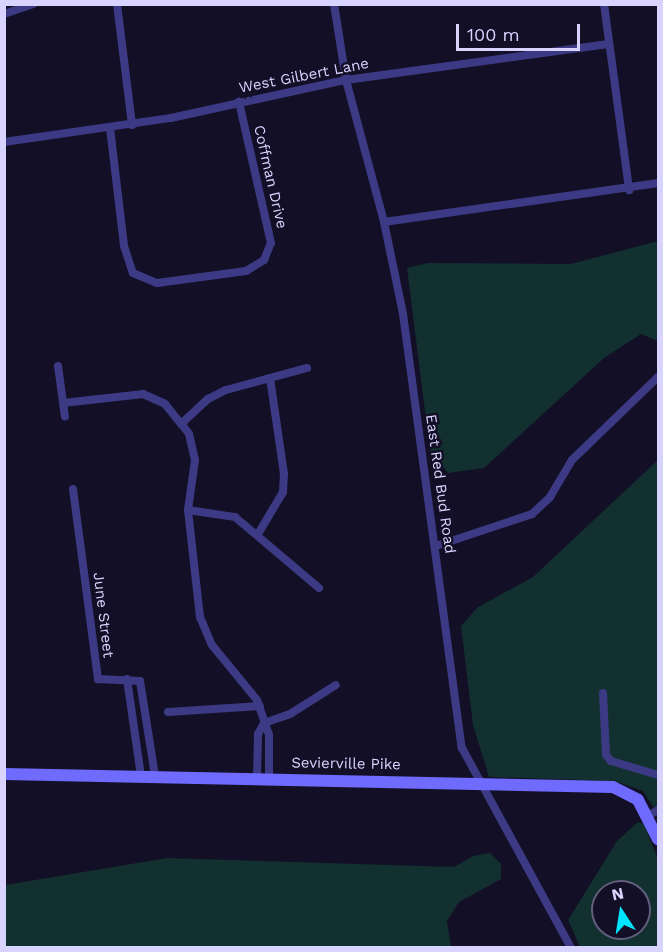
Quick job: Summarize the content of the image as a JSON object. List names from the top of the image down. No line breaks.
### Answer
{"streets":{"street":["West Gilbert Lane","Coffman Drive","East Red Bud Road","June Street","Sevierville Pike"]},"crossings":[["West Gilbert Lane","Coffman Drive"],["West Gilbert Lane","East Red Bud Road"],["East Red Bud Road","Sevierville Pike"]],"scale_bar":"100 m","north":"top"}
